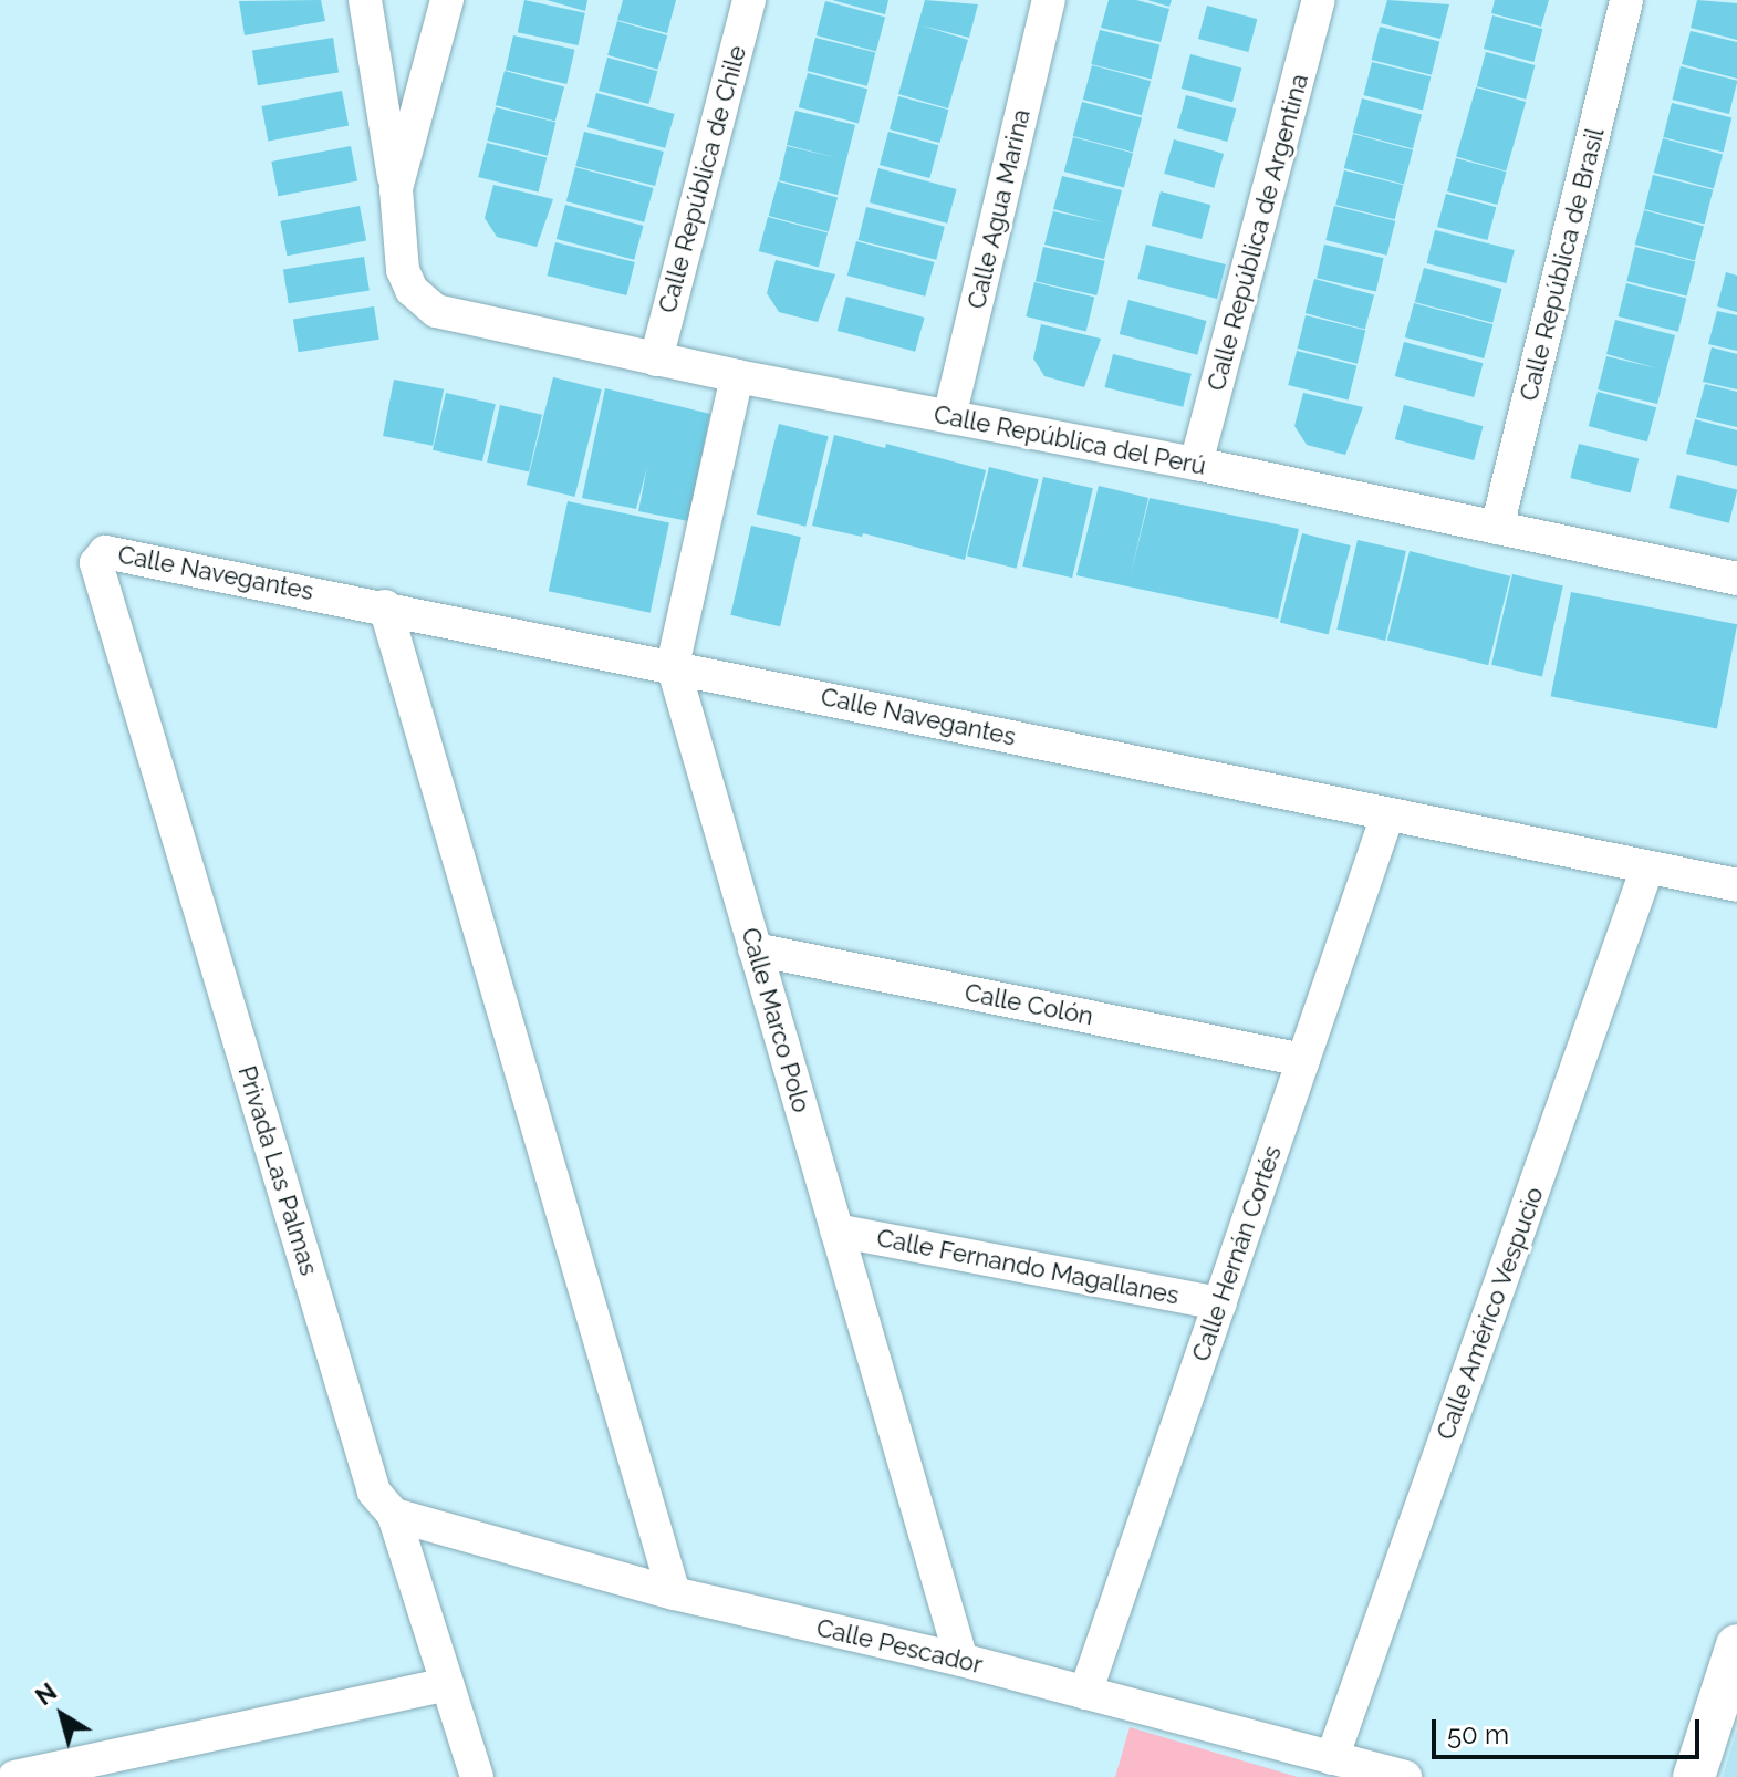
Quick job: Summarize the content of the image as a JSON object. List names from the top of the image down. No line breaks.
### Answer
{"streets":{"street":["Calle República de Chile","Calle Agua Marina","Calle República de Argentina","Calle República de Brasil","Calle República del Perú","Calle Navegantes","Calle Colón","Calle Marco Polo","Privada Las Palmas","Calle Hernán Cortés","Calle Fernando Magallanes","Calle Américo Vespucio","Calle Pescador"]},"crossings":[["Calle República de Chile","Calle República del Perú"],["Calle Agua Marina","Calle República del Perú"],["Calle República de Argentina","Calle República del Perú"],["Calle República de Brasil","Calle República del Perú"],["Calle República del Perú","Calle Marco Polo"],["Calle Navegantes","Calle Marco Polo"],["Calle Navegantes","Privada Las Palmas"],["Calle Navegantes","Calle Hernán Cortés"],["Calle Navegantes","Calle Américo Vespucio"],["Calle Colón","Calle Marco Polo"],["Calle Colón","Calle Hernán Cortés"],["Calle Marco Polo","Calle Fernando Magallanes"],["Calle Marco Polo","Calle Pescador"],["Privada Las Palmas","Calle Pescador"],["Calle Hernán Cortés","Calle Fernando Magallanes"],["Calle Hernán Cortés","Calle Pescador"],["Calle Américo Vespucio","Calle Pescador"]],"scale_bar":"50 m","north":"top left"}
